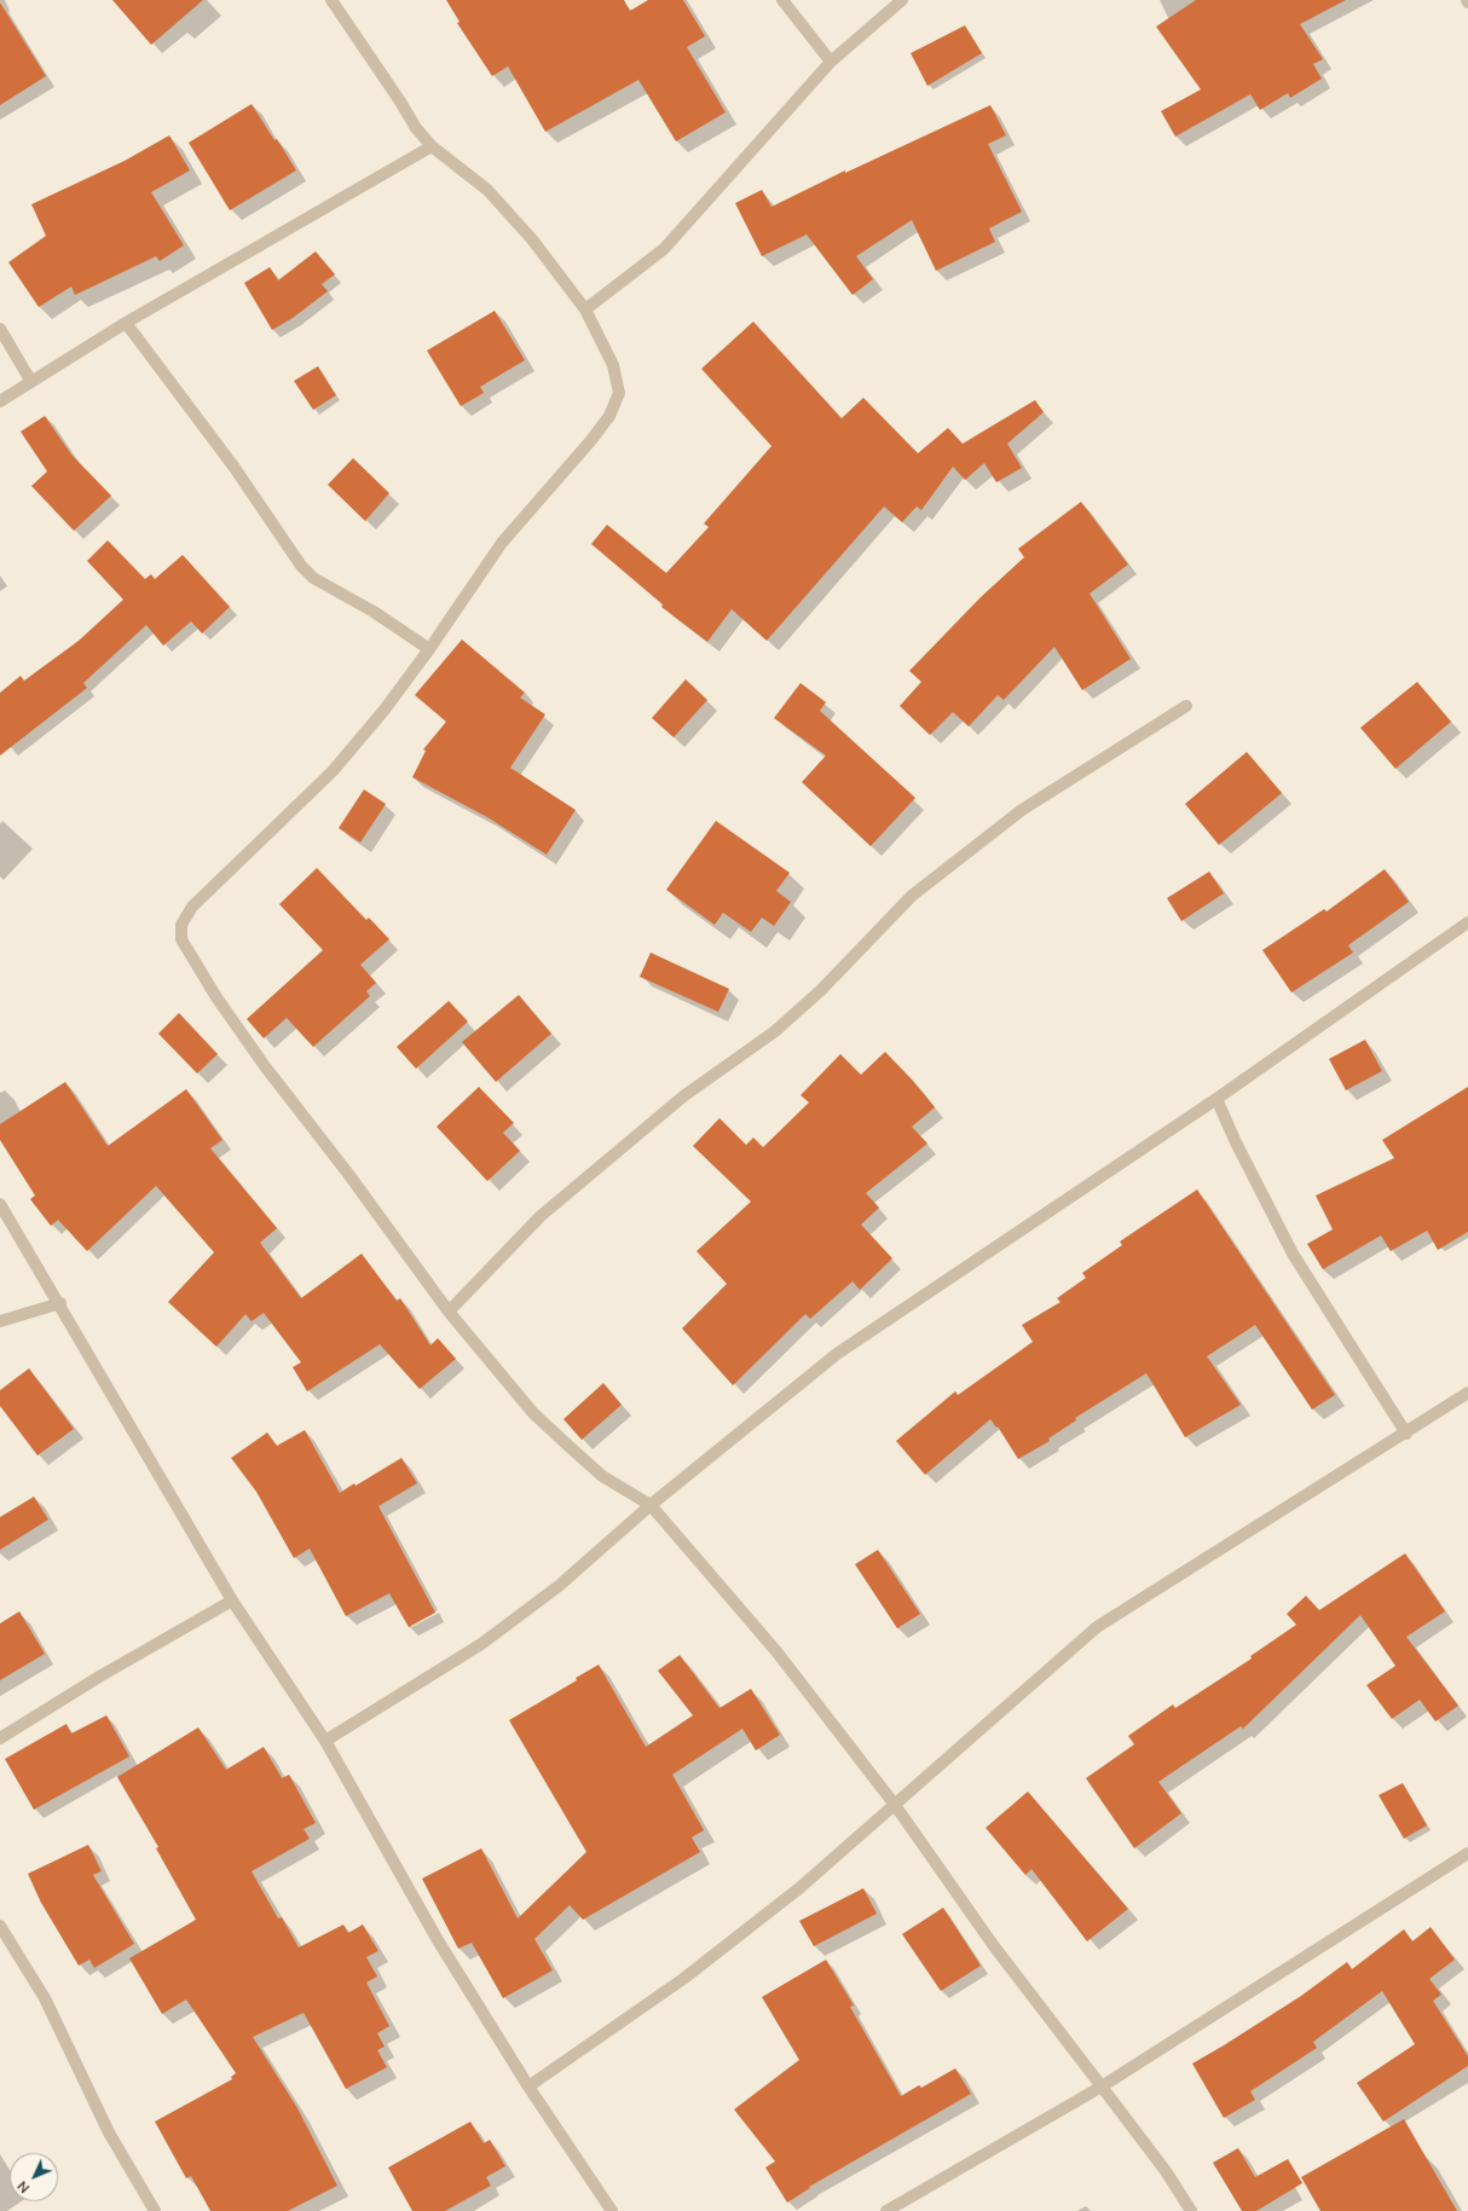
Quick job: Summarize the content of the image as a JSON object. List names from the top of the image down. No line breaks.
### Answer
{"north":"bottom left"}
